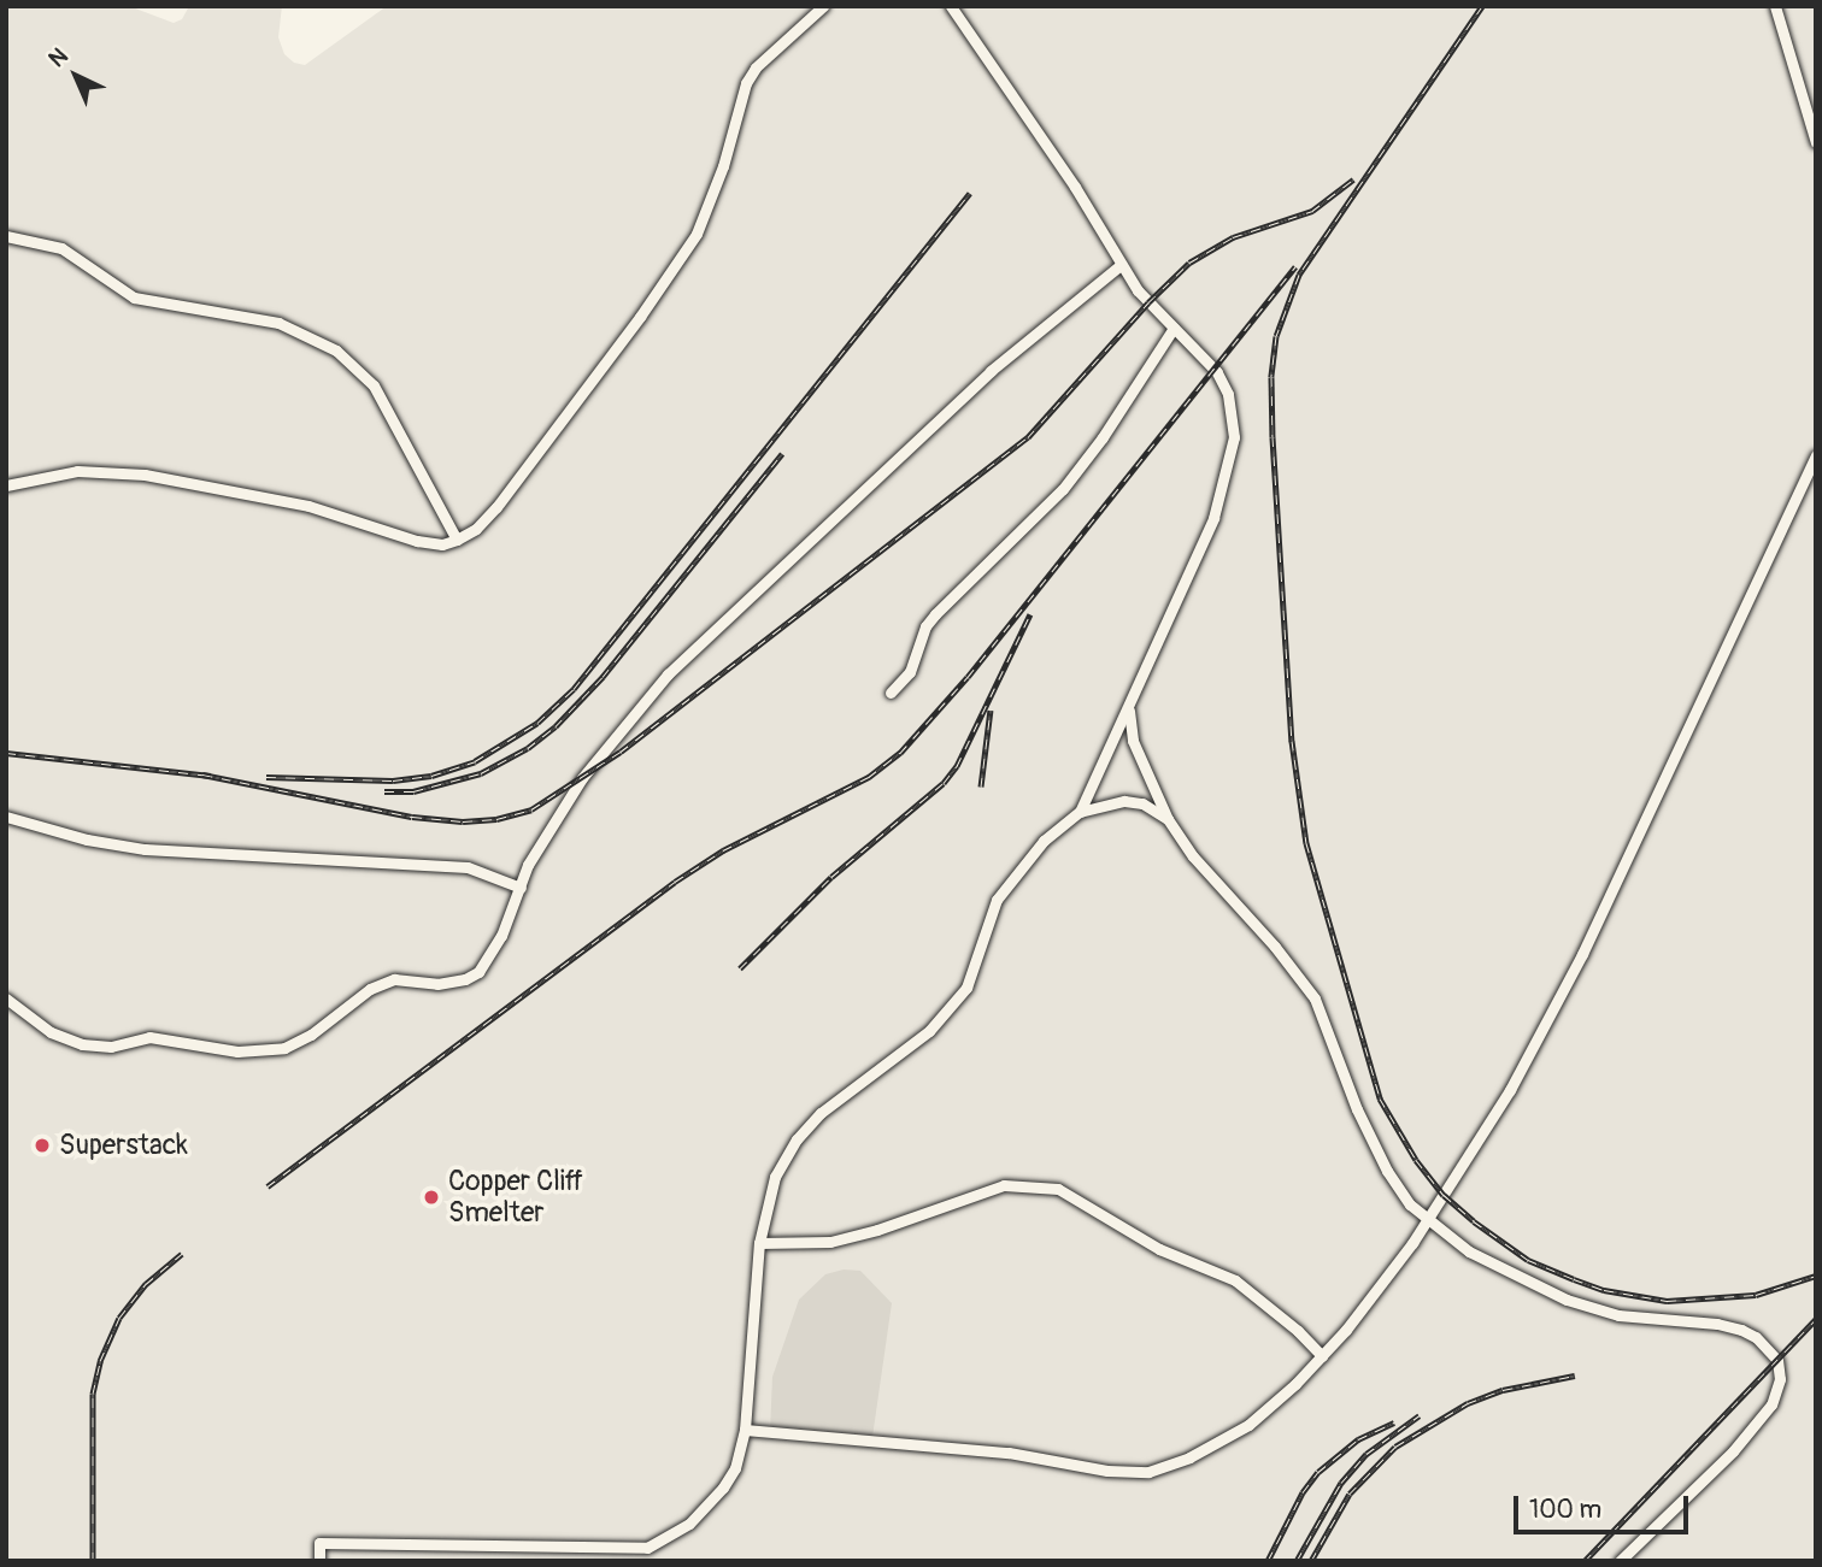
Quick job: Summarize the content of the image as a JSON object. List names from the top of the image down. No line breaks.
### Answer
{"places":["Superstack","Copper Cliff Smelter"],"scale_bar":"100 m","north":"top left"}
